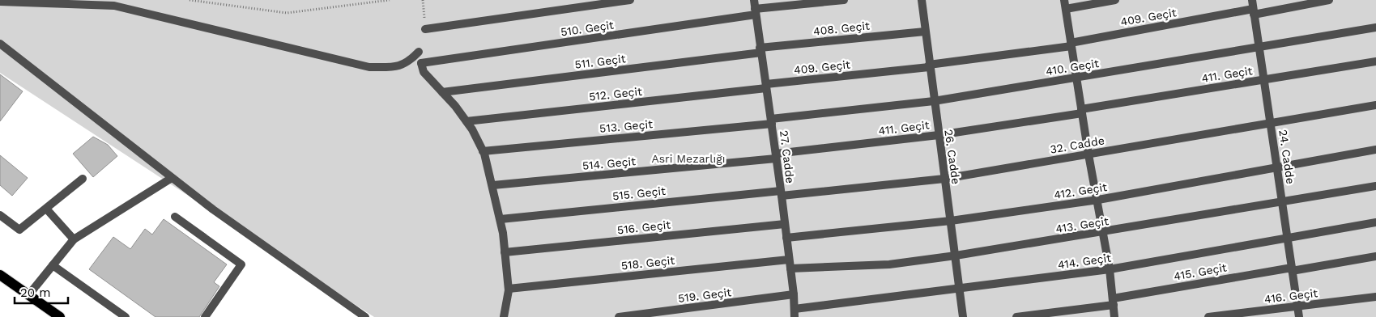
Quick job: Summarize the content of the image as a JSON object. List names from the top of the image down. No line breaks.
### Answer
{"streets":{"street":["409. Geçit","510. Geçit","408. Geçit","511. Geçit","410. Geçit","411. Geçit","512. Geçit","513. Geçit","32. Cadde","27. Cadde","26. Cadde","24. Cadde","514. Geçit","412. Geçit","515. Geçit","413. Geçit","516. Geçit","414. Geçit","518. Geçit","415. Geçit","519. Geçit","416. Geçit"]},"crossings":[["409. Geçit","512. Geçit"],["409. Geçit","27. Cadde"],["409. Geçit","26. Cadde"],["409. Geçit","24. Cadde"],["510. Geçit","511. Geçit"],["510. Geçit","27. Cadde"],["408. Geçit","511. Geçit"],["408. Geçit","27. Cadde"],["408. Geçit","26. Cadde"],["511. Geçit","27. Cadde"],["410. Geçit","513. Geçit"],["410. Geçit","27. Cadde"],["410. Geçit","26. Cadde"],["410. Geçit","24. Cadde"],["411. Geçit","27. Cadde"],["411. Geçit","26. Cadde"],["411. Geçit","24. Cadde"],["411. Geçit","514. Geçit"],["512. Geçit","27. Cadde"],["513. Geçit","27. Cadde"],["32. Cadde","27. Cadde"],["32. Cadde","26. Cadde"],["32. Cadde","24. Cadde"],["32. Cadde","515. Geçit"],["27. Cadde","514. Geçit"],["27. Cadde","412. Geçit"],["27. Cadde","515. Geçit"],["27. Cadde","413. Geçit"],["27. Cadde","516. Geçit"],["27. Cadde","414. Geçit"],["27. Cadde","518. Geçit"],["27. Cadde","519. Geçit"],["26. Cadde","412. Geçit"],["26. Cadde","413. Geçit"],["26. Cadde","414. Geçit"],["24. Cadde","412. Geçit"],["24. Cadde","413. Geçit"],["24. Cadde","414. Geçit"],["24. Cadde","415. Geçit"],["24. Cadde","416. Geçit"]],"parks":["Asri Mezarlığı"],"scale_bar":"20 m"}
